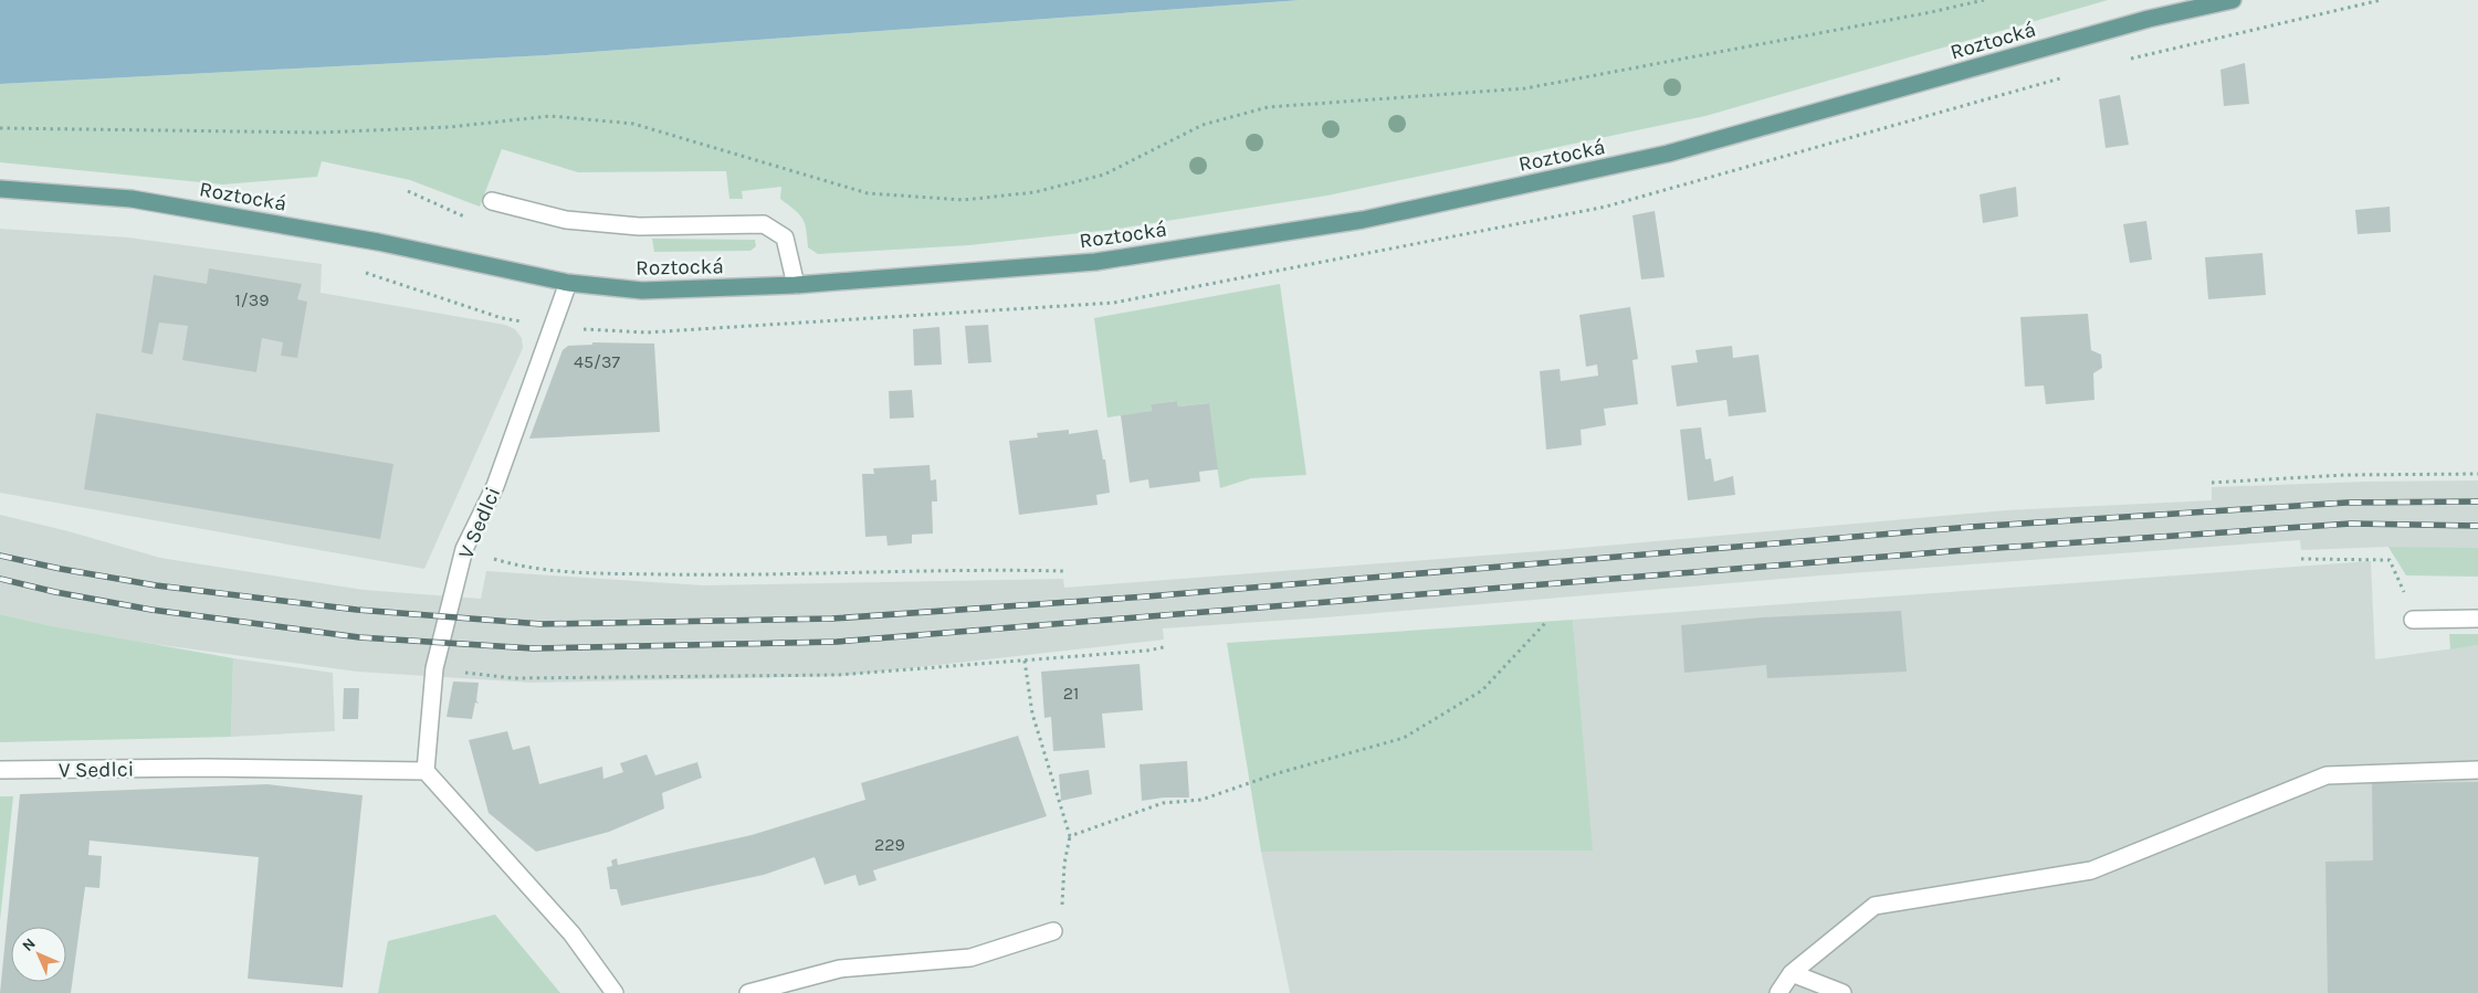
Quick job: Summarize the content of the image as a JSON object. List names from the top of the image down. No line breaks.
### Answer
{"streets":{"main road":["Roztocká"],"street":["V Sedlci"]},"crossings":[["Roztocká","V Sedlci"]],"house_numbers":["1/39","45/37","21","229"],"north":"top left"}
